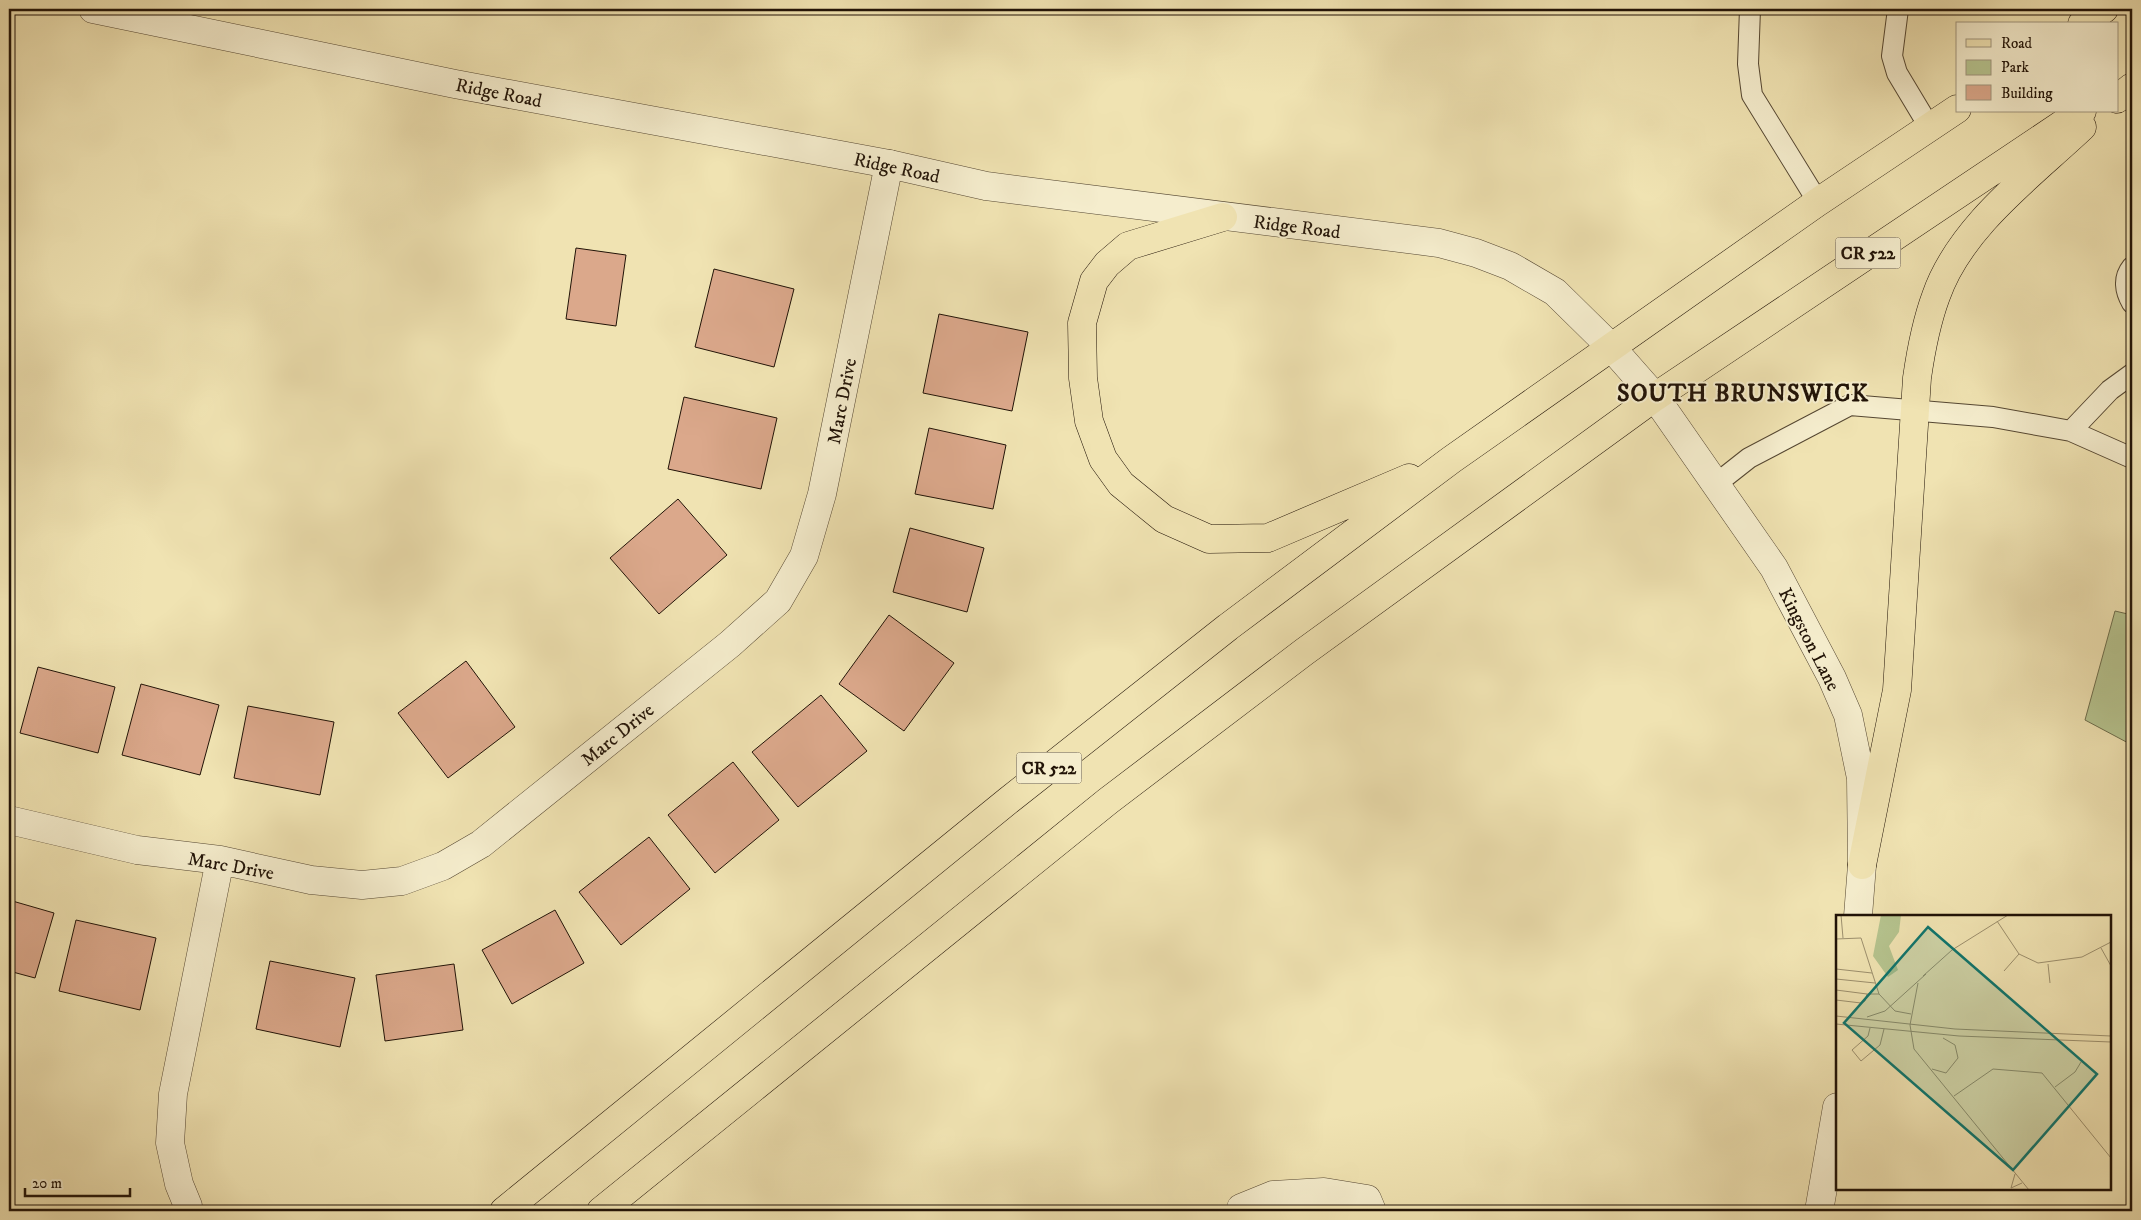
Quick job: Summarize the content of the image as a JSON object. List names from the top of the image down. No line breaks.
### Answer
{"streets":{"main road":["CR 522"],"street":["Ridge Road","Marc Drive","Kingston Lane"]},"crossings":[["Ridge Road","CR 522"],["Ridge Road","Marc Drive"],["Ridge Road","Kingston Lane"],["CR 522","Kingston Lane"]],"districts":["SOUTH BRUNSWICK"],"legend":["Road","Park","Building"],"scale_bar":"20 m"}
